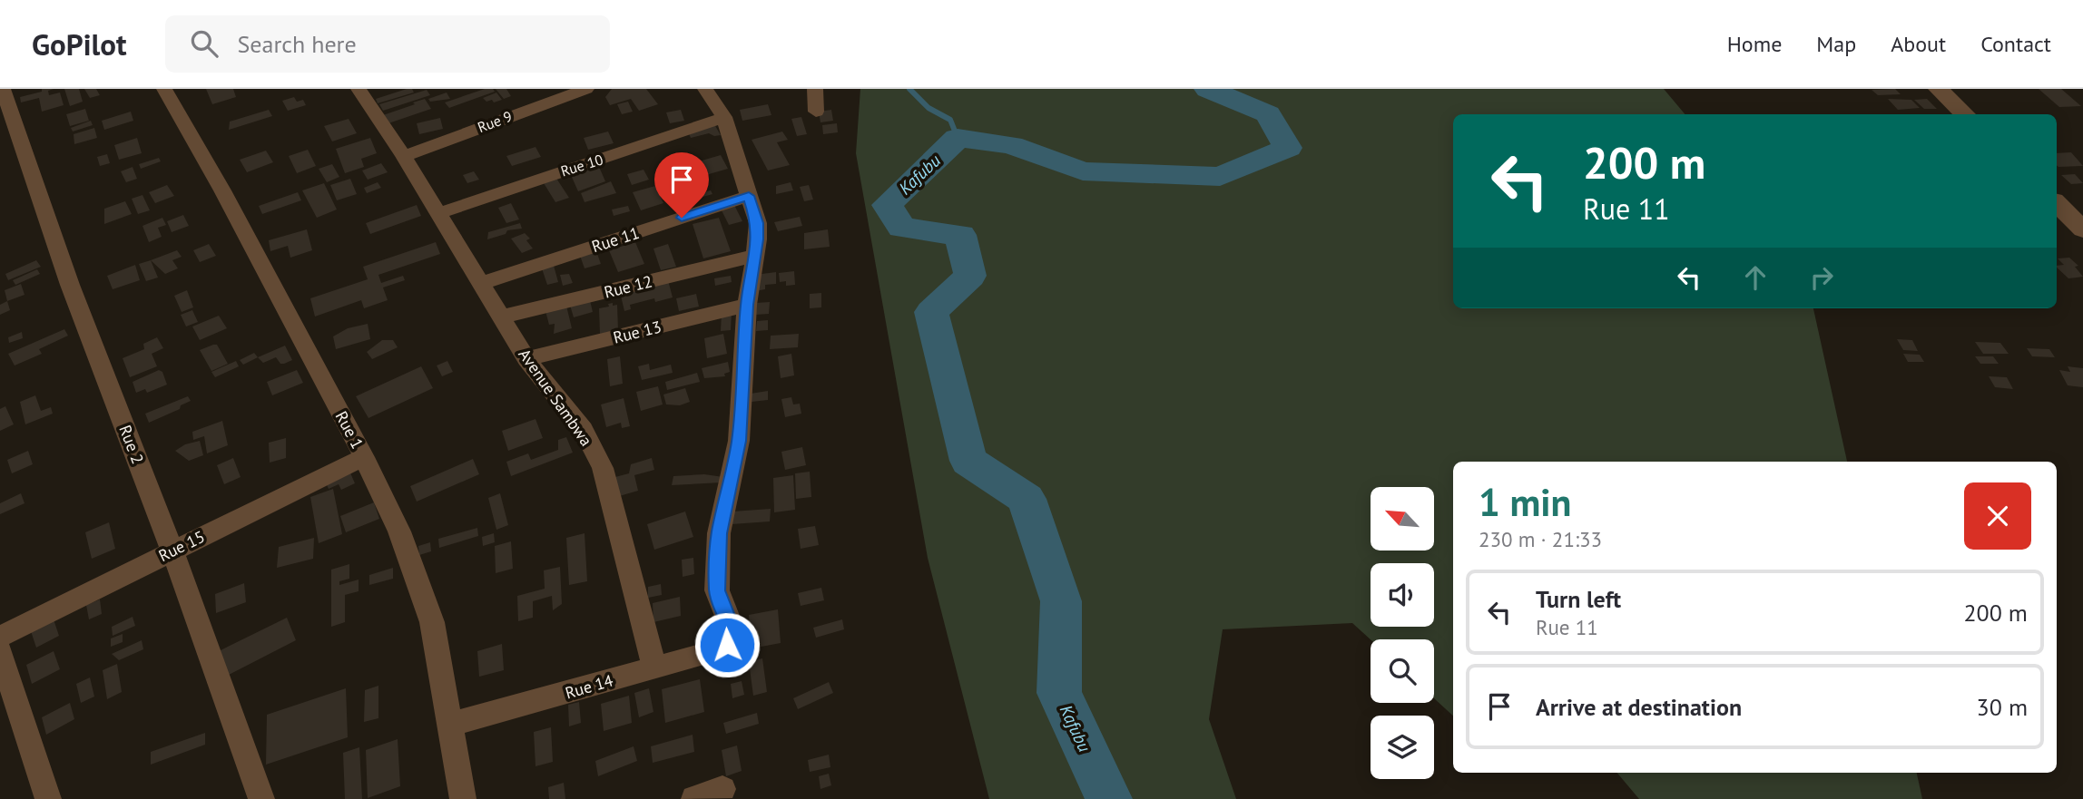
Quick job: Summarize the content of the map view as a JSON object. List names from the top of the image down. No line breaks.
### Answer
{"streets":{"street":["Rue 9","Rue 10","Rue 11","Rue 12","Rue 13","Avenue Sambwa","Rue 1","Rue 2","Rue 15","Rue 14"]},"crossings":[["Rue 9","Avenue Sambwa"],["Rue 10","Avenue Sambwa"],["Rue 11","Avenue Sambwa"],["Rue 12","Avenue Sambwa"],["Rue 13","Avenue Sambwa"],["Rue 13","Rue 14"],["Avenue Sambwa","Rue 14"],["Rue 1","Rue 15"],["Rue 1","Rue 14"],["Rue 2","Rue 15"]],"water":["Kafubu"],"north":"top left","page":{"header":"GoPilot","search":"Search here","nav":["Home","Map","About","Contact"],"turn":["200 m","Rue 11"],"heading":["1 min","230 m · 21:33"],"list":[{"name":"Turn left","note":"Rue 11","value":"200 m"},{"name":"Arrive at destination","value":"30 m"}]}}
